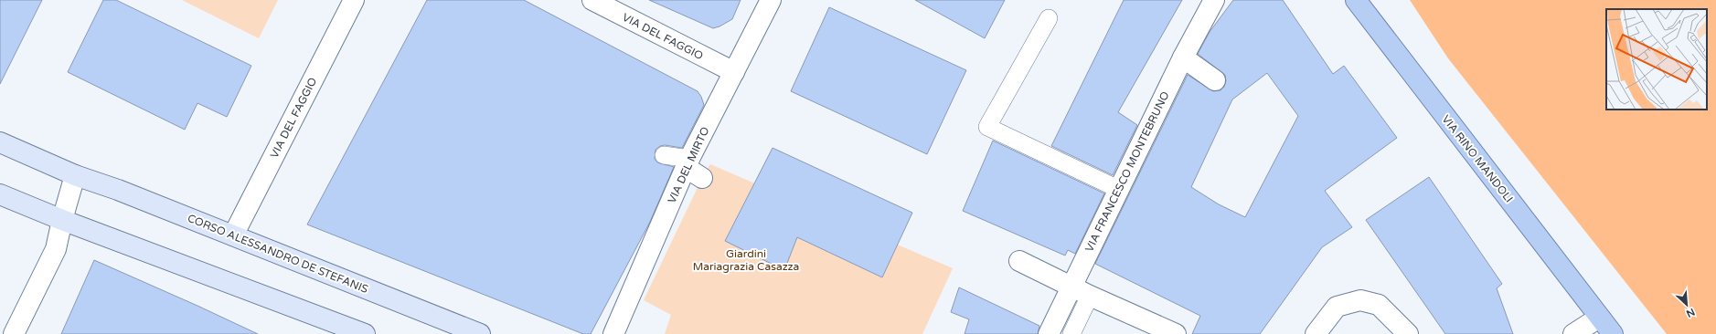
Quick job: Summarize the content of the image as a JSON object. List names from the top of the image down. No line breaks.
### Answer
{"streets":{"main road":["VIA RINO MANDOLI","CORSO ALESSANDRO DE STEFANIS"],"street":["VIA DEL FAGGIO","VIA DEL MIRTO","VIA FRANCESCO MONTEBRUNO"]},"crossings":[["VIA DEL FAGGIO","VIA DEL MIRTO"],["VIA DEL FAGGIO","CORSO ALESSANDRO DE STEFANIS"]],"parks":["Giardini Mariagrazia Casazza"],"north":"bottom right"}
